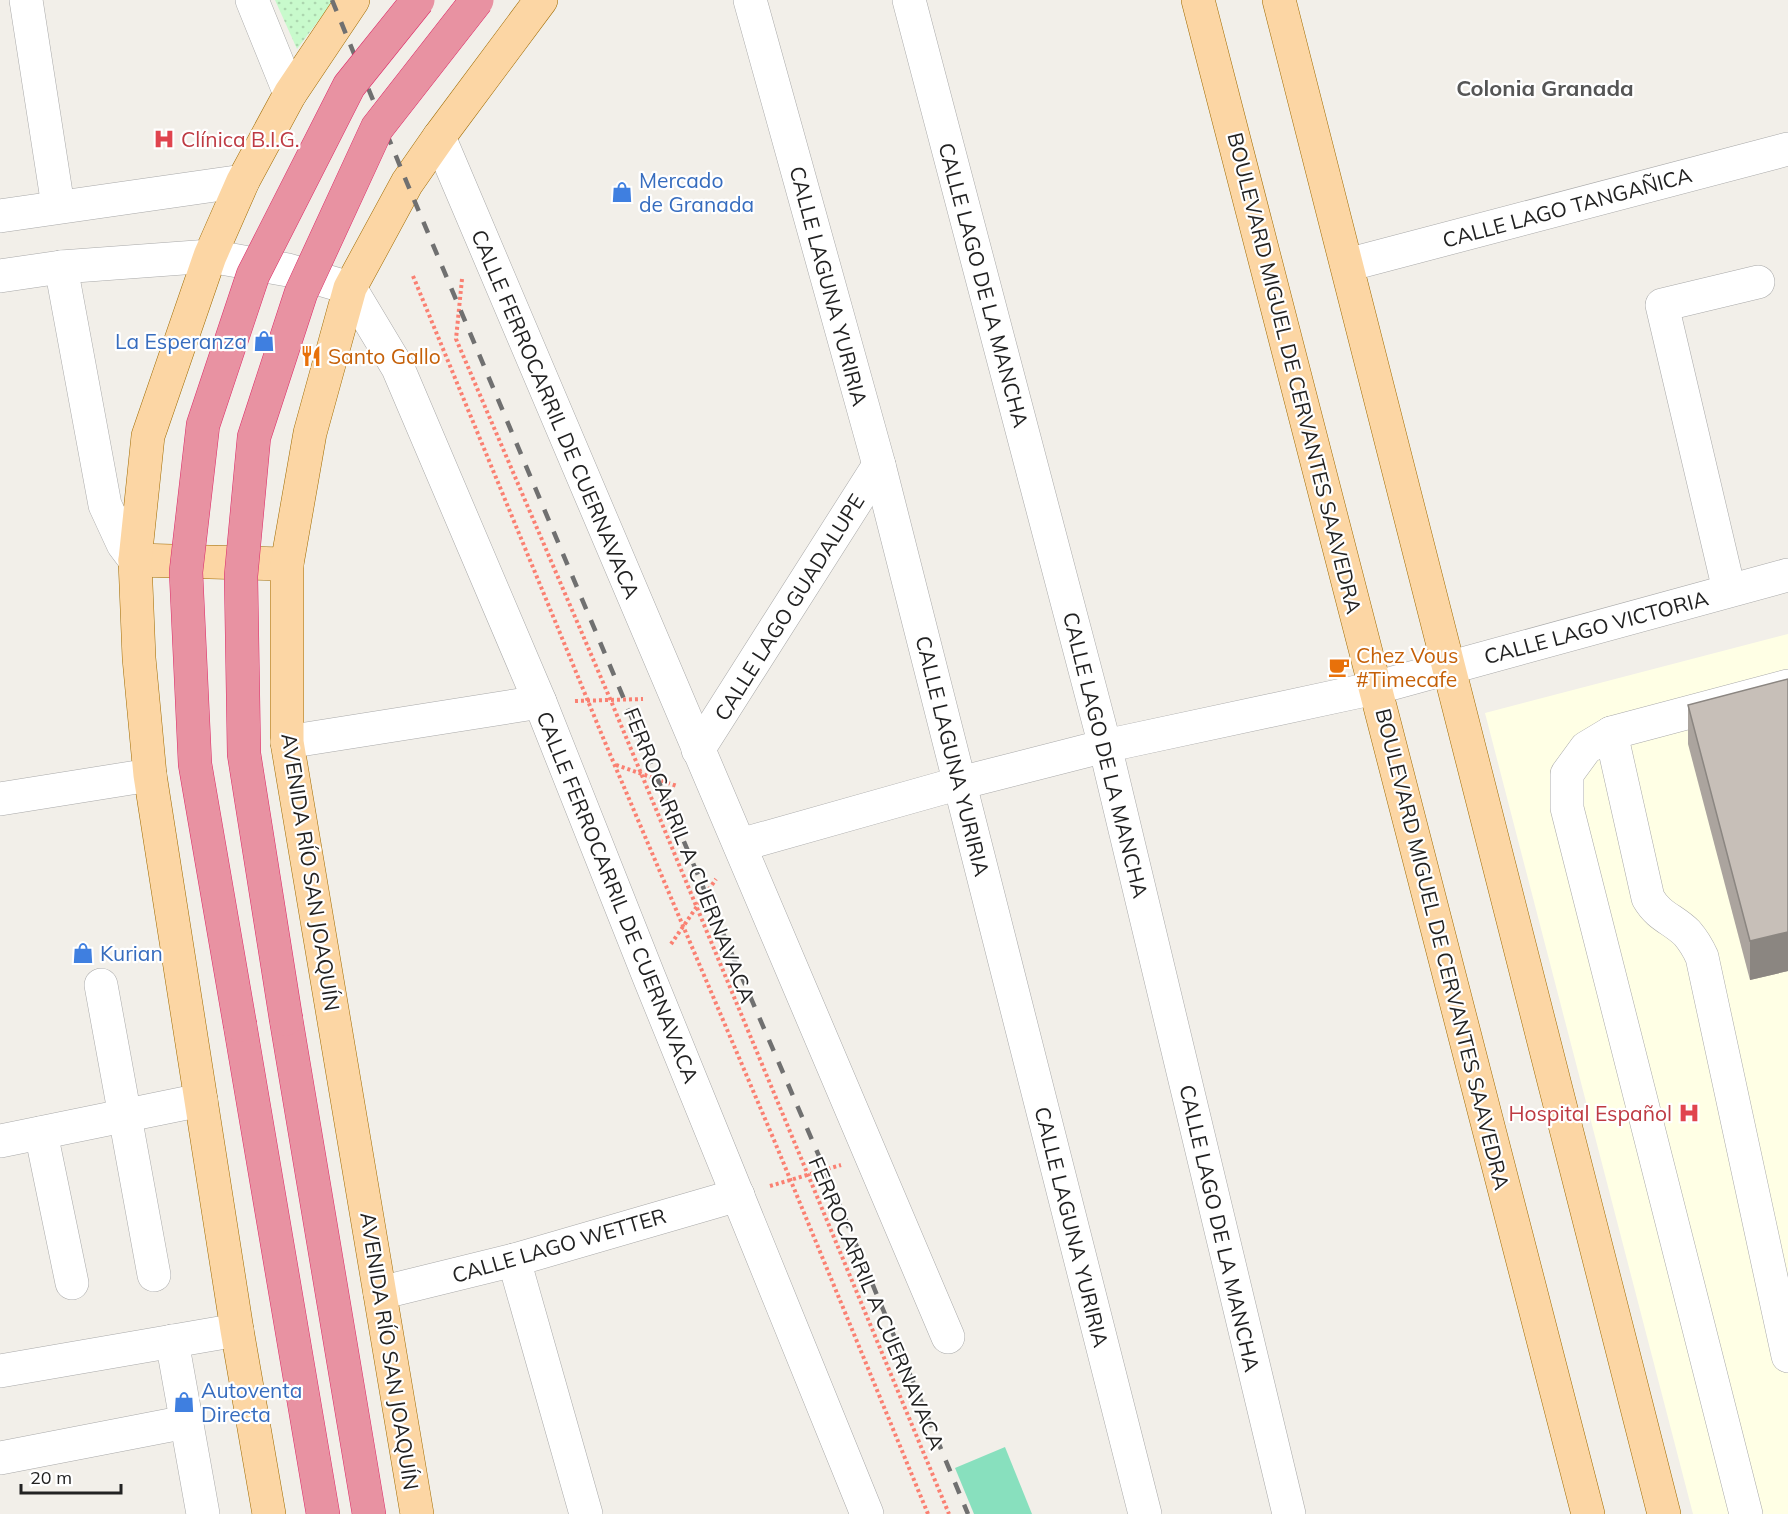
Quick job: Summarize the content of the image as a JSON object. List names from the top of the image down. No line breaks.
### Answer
{"streets":{"main road":["BOULEVARD MIGUEL DE CERVANTES SAAVEDRA","AVENIDA RÍO SAN JOAQUÍN"],"street":["CALLE LAGO TANGAÑICA","CALLE LAGO DE LA MANCHA","CALLE LAGUNA YURIRIA","CALLE FERROCARRIL DE CUERNAVACA","CALLE LAGO GUADALUPE","CALLE LAGO VICTORIA","CALLE LAGO WETTER"],"path":["FERROCARRIL A CUERNAVACA"]},"crossings":[["CALLE LAGO DE LA MANCHA","CALLE LAGO VICTORIA"],["CALLE LAGUNA YURIRIA","CALLE LAGO GUADALUPE"],["CALLE LAGUNA YURIRIA","CALLE LAGO VICTORIA"],["BOULEVARD MIGUEL DE CERVANTES SAAVEDRA","CALLE LAGO VICTORIA"],["CALLE FERROCARRIL DE CUERNAVACA","CALLE LAGO GUADALUPE"],["CALLE FERROCARRIL DE CUERNAVACA","CALLE LAGO VICTORIA"],["CALLE FERROCARRIL DE CUERNAVACA","AVENIDA RÍO SAN JOAQUÍN"],["CALLE FERROCARRIL DE CUERNAVACA","CALLE LAGO WETTER"],["AVENIDA RÍO SAN JOAQUÍN","CALLE LAGO WETTER"]],"districts":["Colonia Granada"],"places":{"hospital":["Clínica B.I.G.","Hospital Español"],"shop":["Mercado de Granada","La Esperanza","Kurian","Autoventa Directa"],"restaurant":["Santo Gallo"],"cafe":["Chez Vous #Timecafe"]},"scale_bar":"20 m"}
